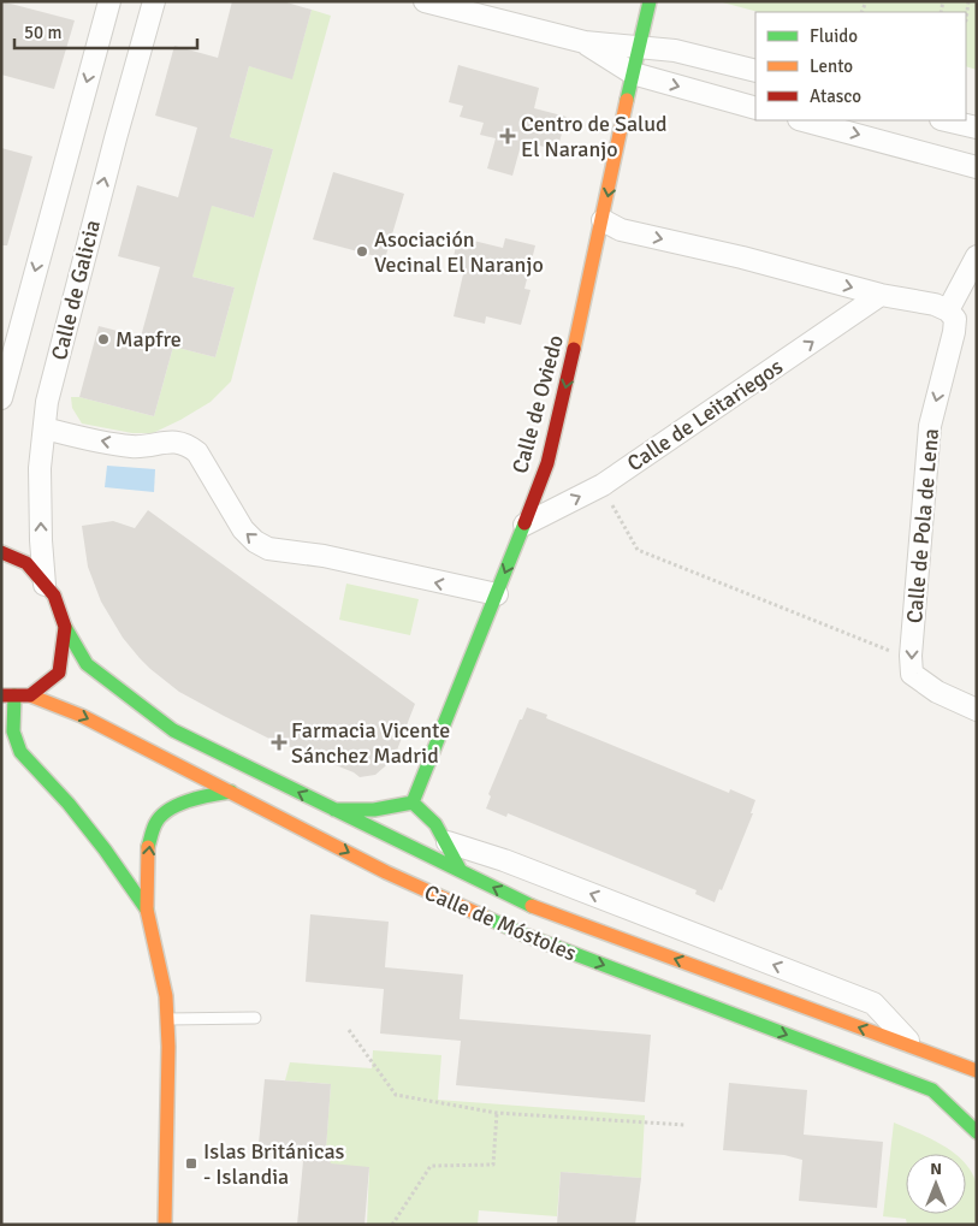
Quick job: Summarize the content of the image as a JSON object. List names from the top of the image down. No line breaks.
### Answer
{"streets":{"main road":["Calle de Oviedo","Calle de Móstoles"],"street":["Calle de Galicia","Calle de Leitariegos","Calle de Pola de Lena"]},"crossings":[["Calle de Galicia","Calle de Móstoles"],["Calle de Oviedo","Calle de Leitariegos"]],"one_way":["Calle de Oviedo","Calle de Leitariegos","Calle de Pola de Lena"],"places":{"health":["Centro de Salud El Naranjo","Farmacia Vicente Sánchez Madrid"],"other":["Asociación Vecinal El Naranjo","Mapfre"],"transit":["Islas Británicas - Islandia"]},"legend":["Fluido","Lento","Atasco"],"scale_bar":"50 m","north":"top"}
